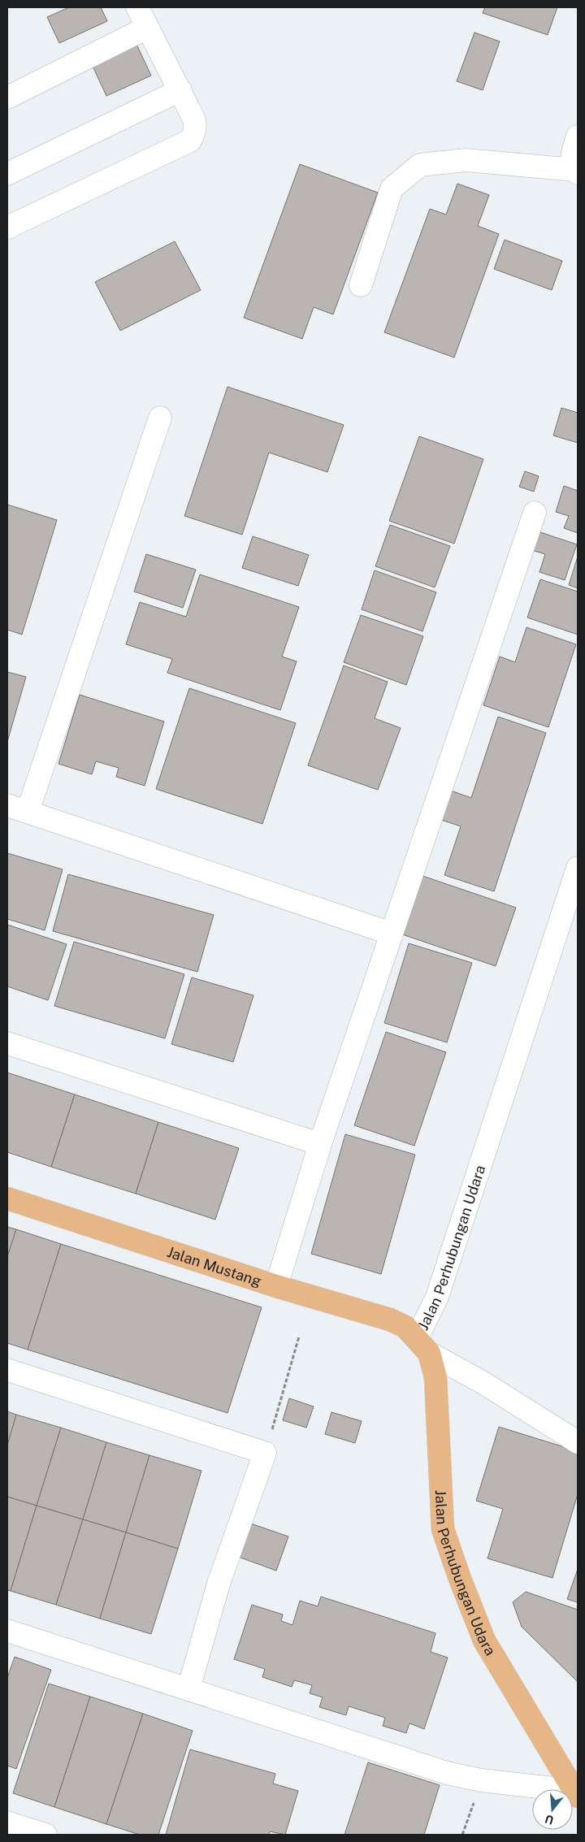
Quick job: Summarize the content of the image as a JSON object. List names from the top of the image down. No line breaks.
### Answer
{"streets":{"main road":["Jalan Perhubungan Udara","Jalan Mustang"]},"crossings":[["Jalan Perhubungan Udara","Jalan Mustang"]],"north":"bottom"}
